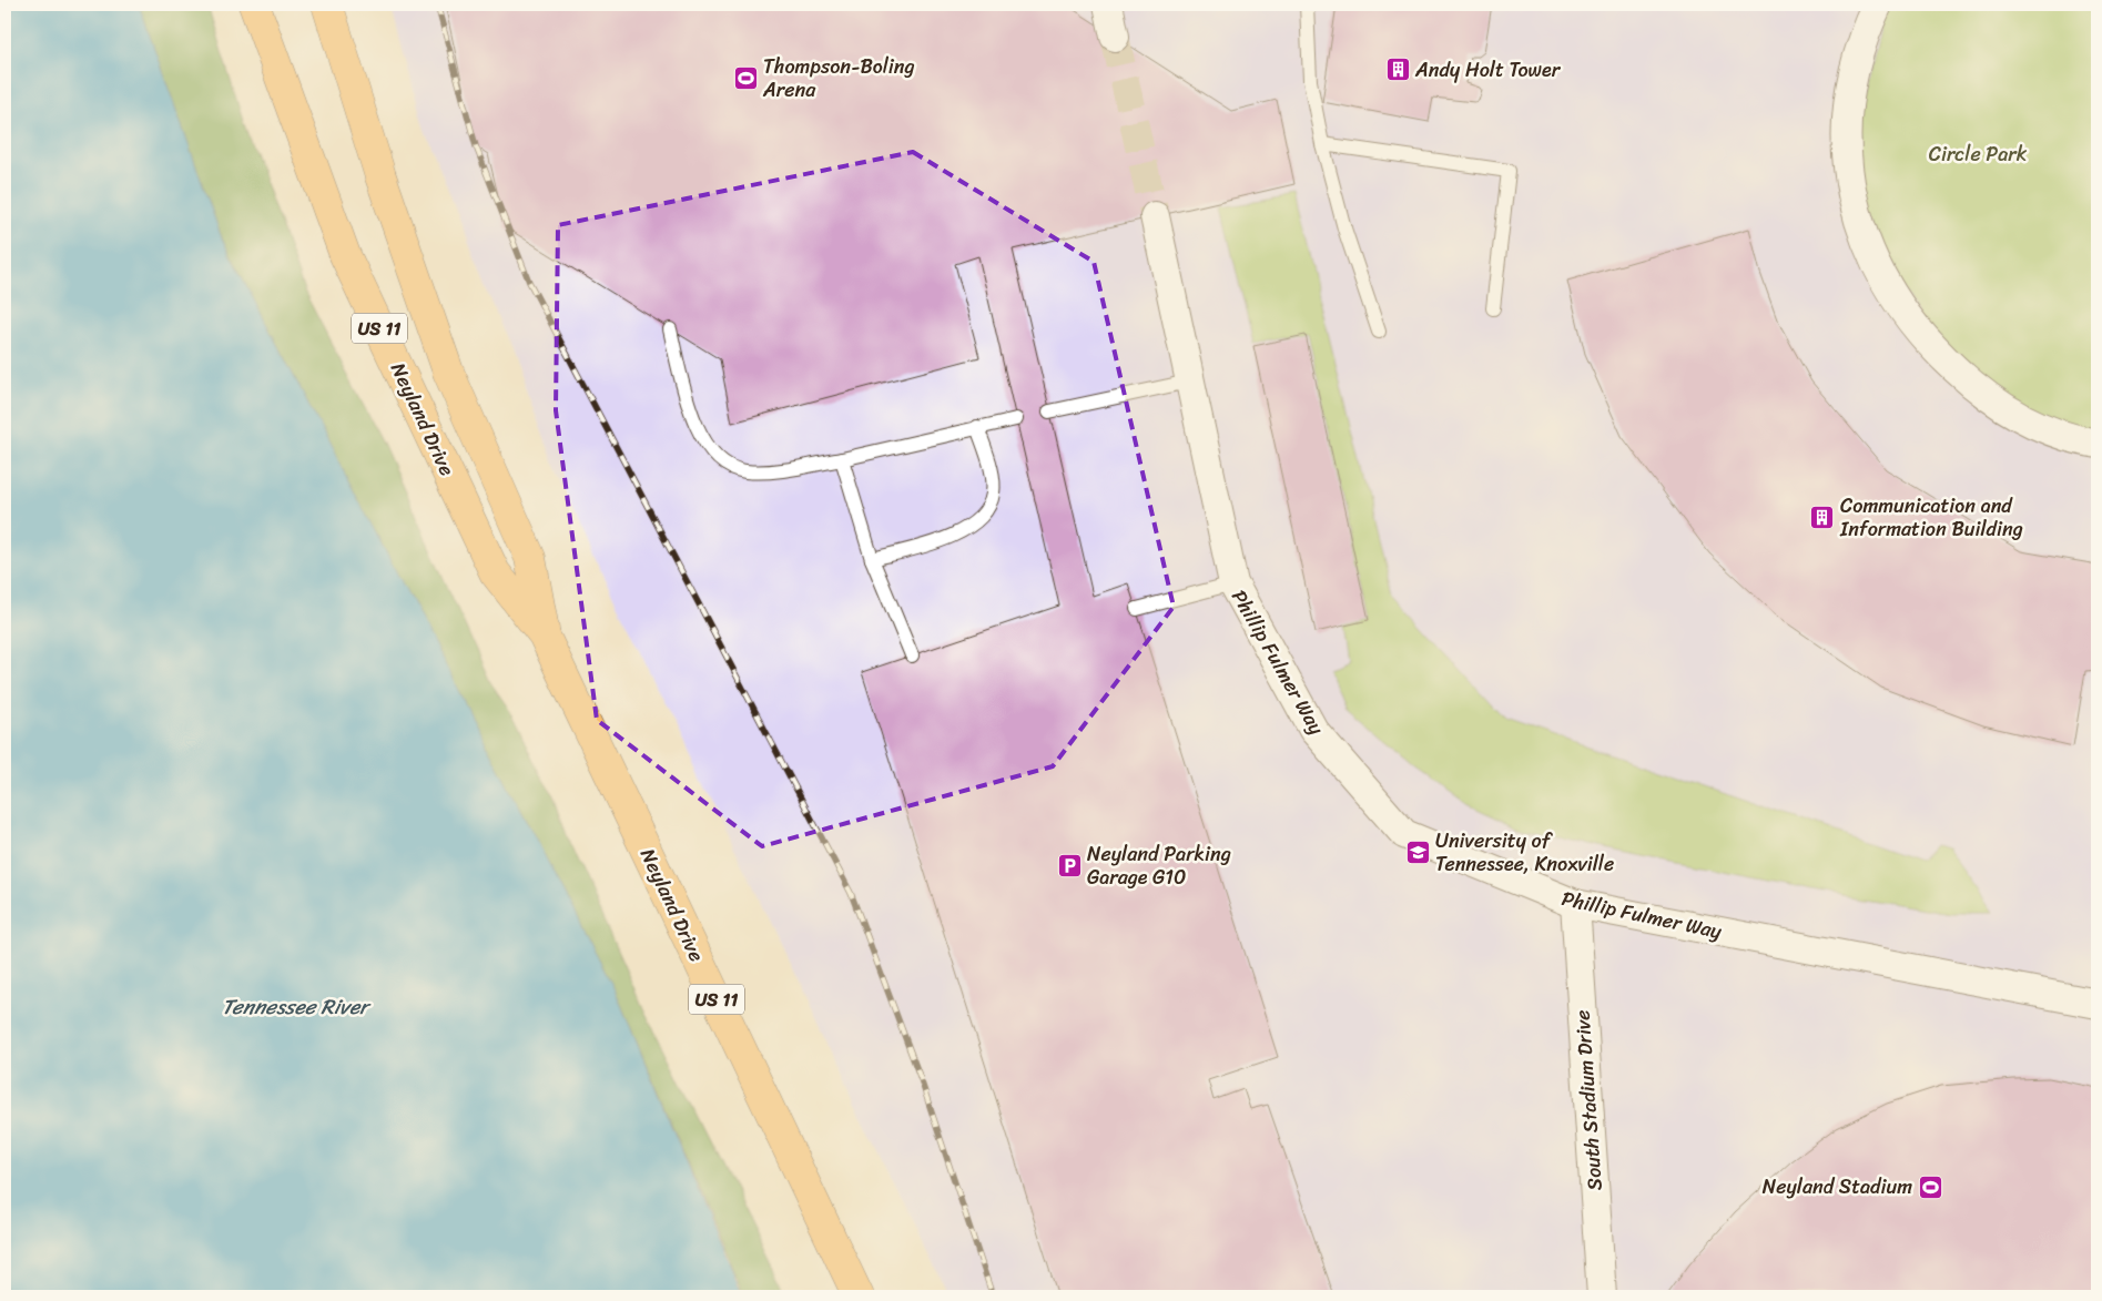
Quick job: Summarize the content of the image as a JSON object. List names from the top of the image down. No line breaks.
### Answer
{"streets":{"main road":["US 11","Neyland Drive"],"street":["Phillip Fulmer Way","South Stadium Drive"]},"crossings":[["Phillip Fulmer Way","South Stadium Drive"]],"water":["Tennessee River"],"parks":["Circle Park"],"places":{"building":["Andy Holt Tower","Communication and Information Building"],"sports":["Thompson-Boling Arena","Neyland Stadium"],"school or university":["University of Tennessee, Knoxville"],"parking":["Neyland Parking Garage G10"]}}
